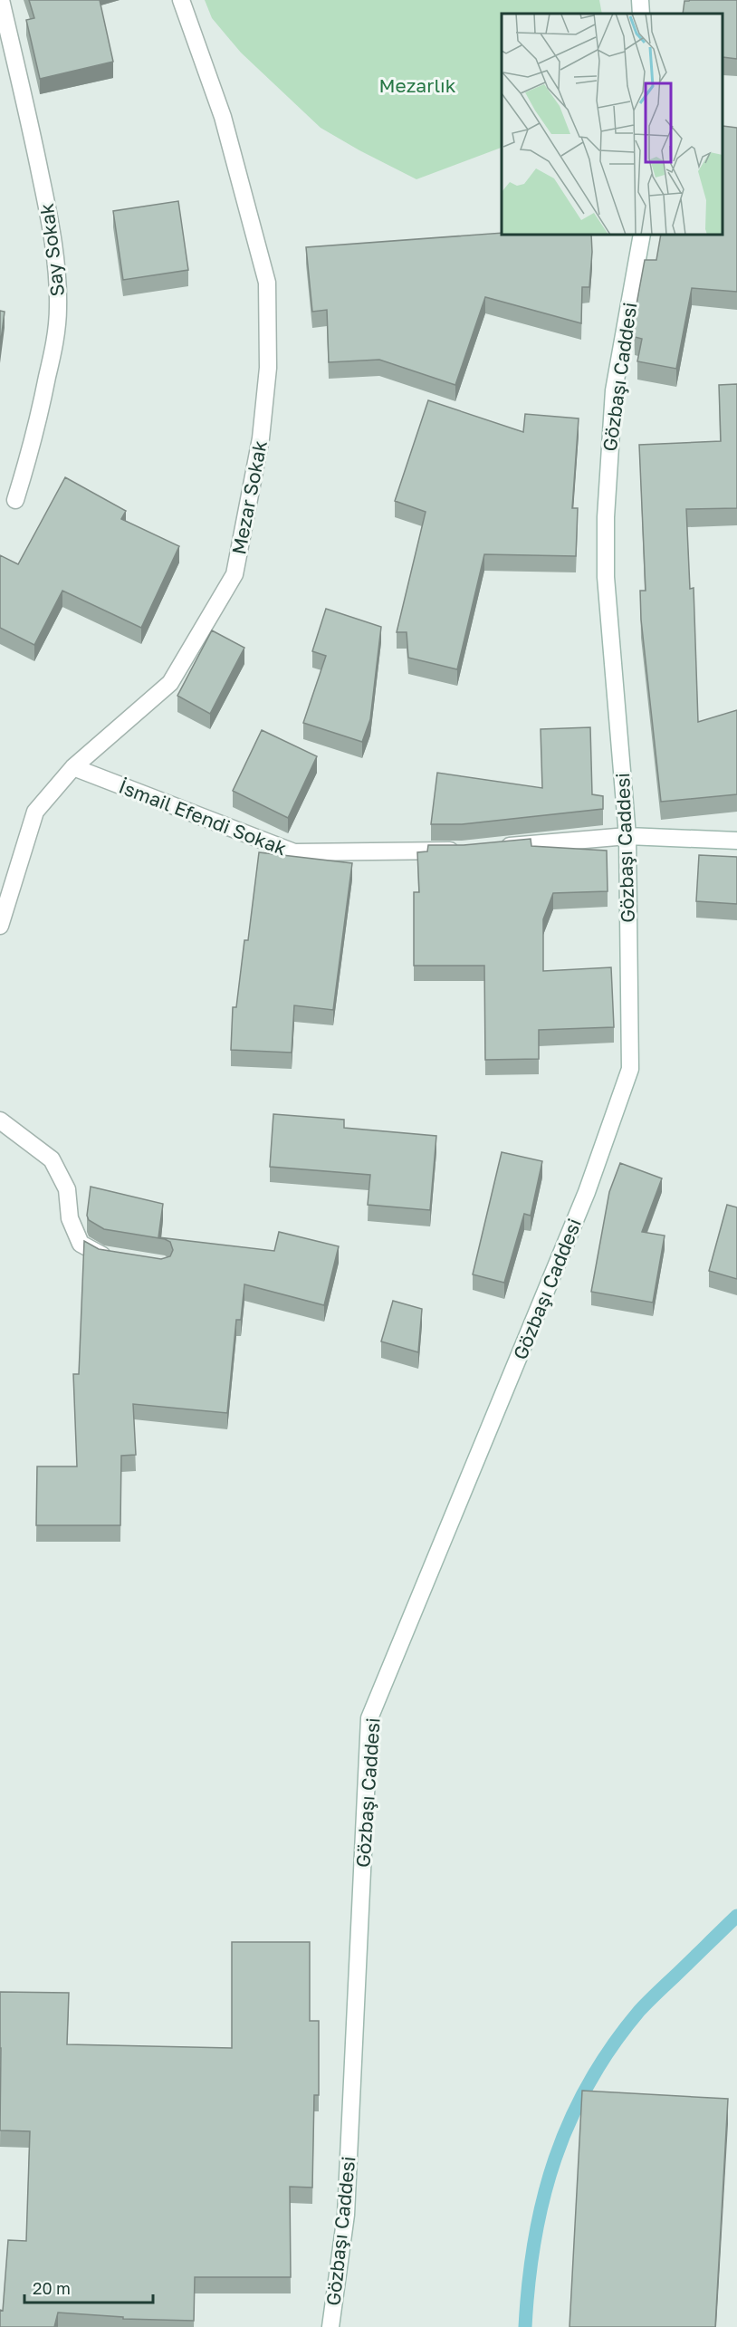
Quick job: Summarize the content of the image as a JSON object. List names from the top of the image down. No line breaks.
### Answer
{"streets":{"street":["Say Sokak","Gözbaşı Caddesi","Mezar Sokak","İsmail Efendi Sokak"]},"crossings":[["Mezar Sokak","İsmail Efendi Sokak"]],"parks":["Mezarlık"],"scale_bar":"20 m"}
